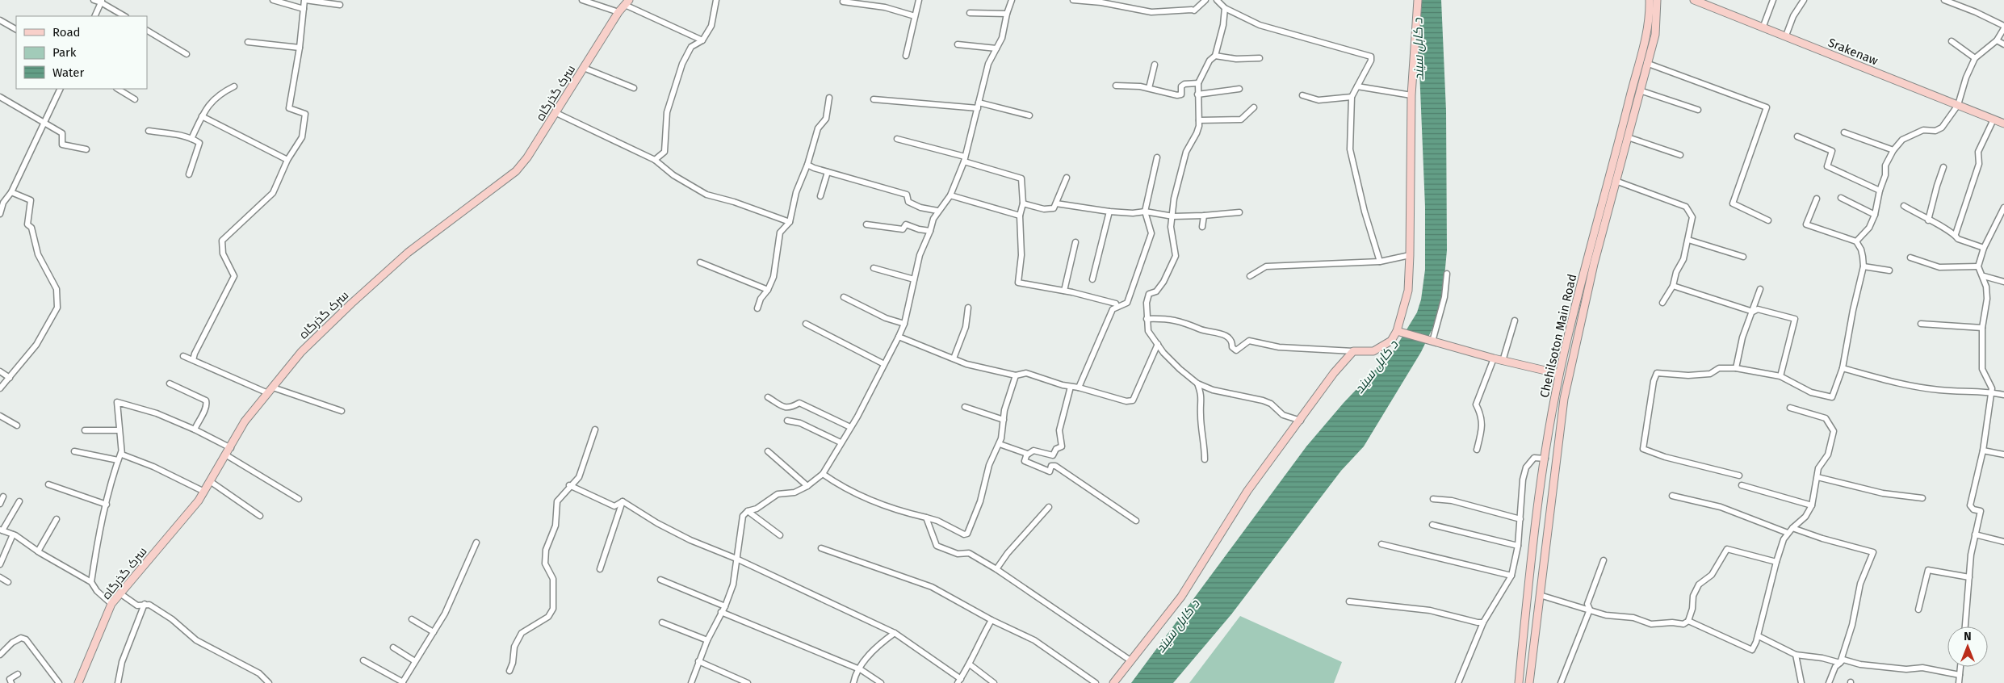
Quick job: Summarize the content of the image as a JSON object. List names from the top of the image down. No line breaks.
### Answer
{"streets":{"street":["Srakenaw","سرک گذرگاه","Chehilsoton Main Road"]},"water":["د کابل سيند"],"legend":["Road","Park","Water"],"north":"top"}
